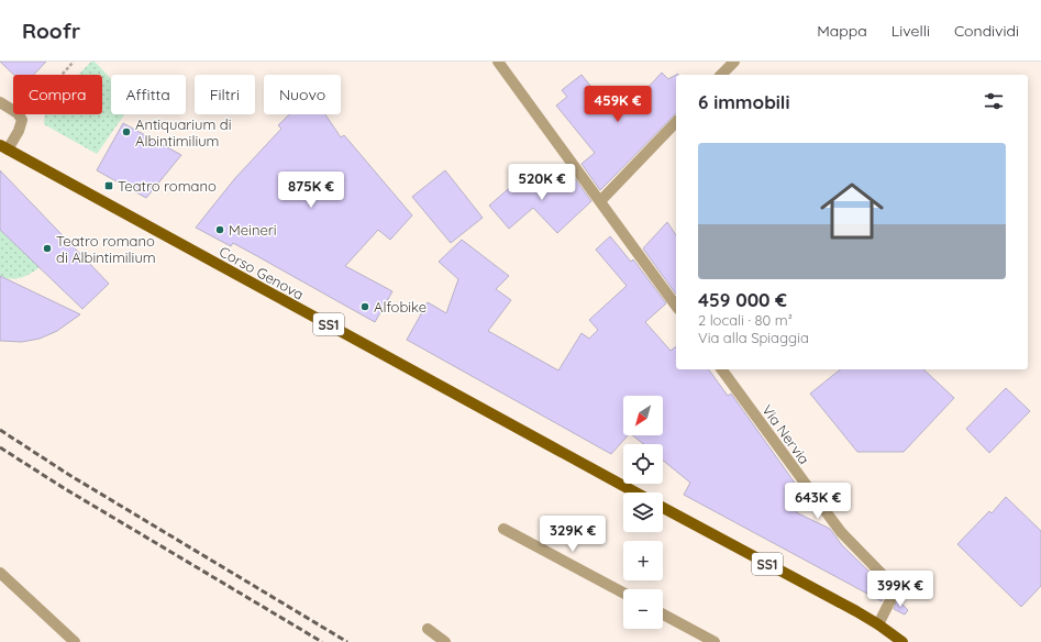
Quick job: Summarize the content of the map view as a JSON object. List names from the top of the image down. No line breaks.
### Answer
{"streets":{"main road":["Corso Genova","SS1"],"street":["Via Nervia"]},"crossings":[["SS1","Via Nervia"]],"places":{"other":["Antiquarium di Albintimilium","Meineri","Teatro romano di Albintimilium","Alfobike"],"transit":["Teatro romano"]},"north":"bottom left","page":{"header":"Roofr","nav":["Mappa","Livelli","Condividi"],"chip":["Compra","Affitta","Filtri","Nuovo"],"heading":"6 immobili","price":["459K €","520K €","875K €","643K €","329K €","399K €"],"list":[{"name":"459 000 €","note":"2 locali · 80 m² · Via alla Spiaggia"}],"map_buttons":["+","−"]}}
